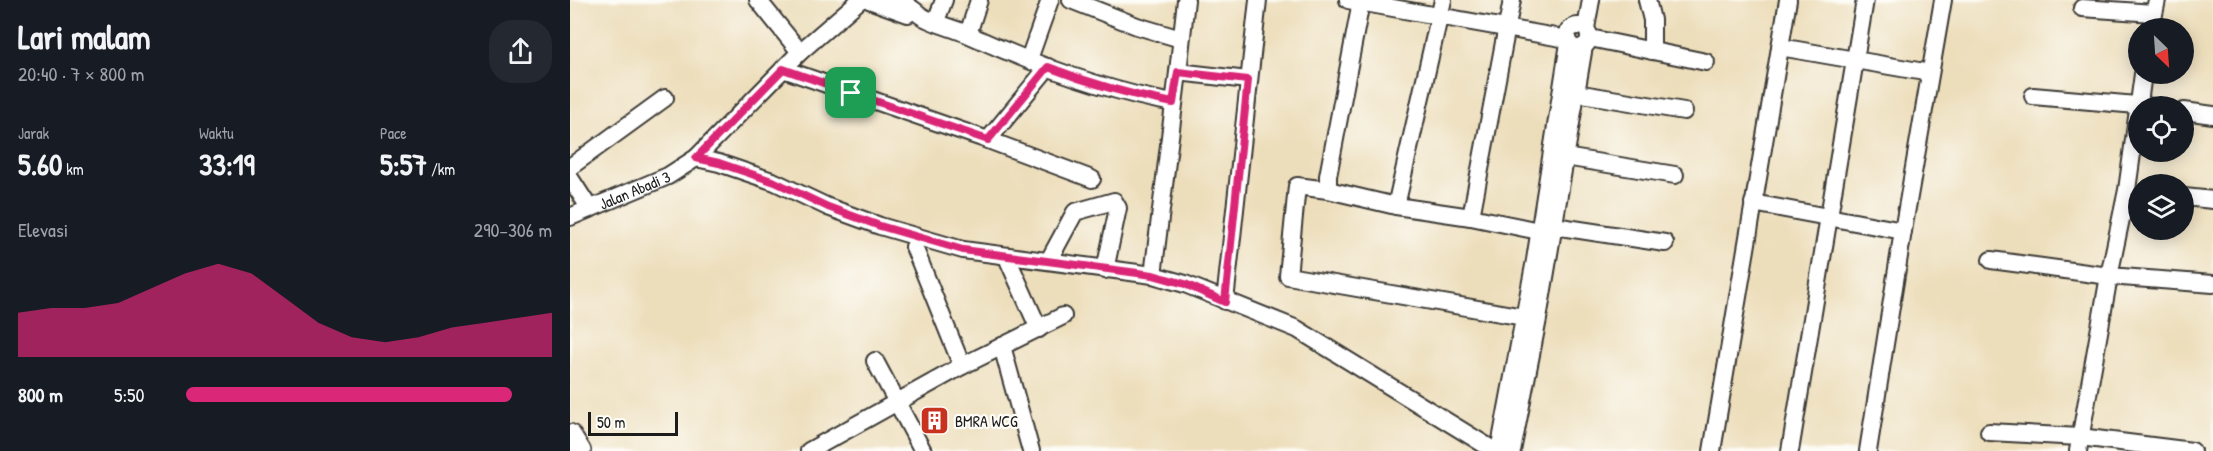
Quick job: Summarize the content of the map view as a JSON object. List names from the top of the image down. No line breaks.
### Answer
{"streets":{"street":["Jalan Abadi 3"]},"places":{"building":["BMRA WCG"]},"scale_bar":"50 m","north":"bottom right","page":{"heading":["Lari malam","20:40 · 7 × 800 m"],"stats":[["Jarak","5.60 km"],["Waktu","33:19"],["Pace","5:57 /km"]],"chart":["Elevasi","290–306 m"],"list":[{"name":"800 m","note":"5:50"}],"scale":"50 m"}}
